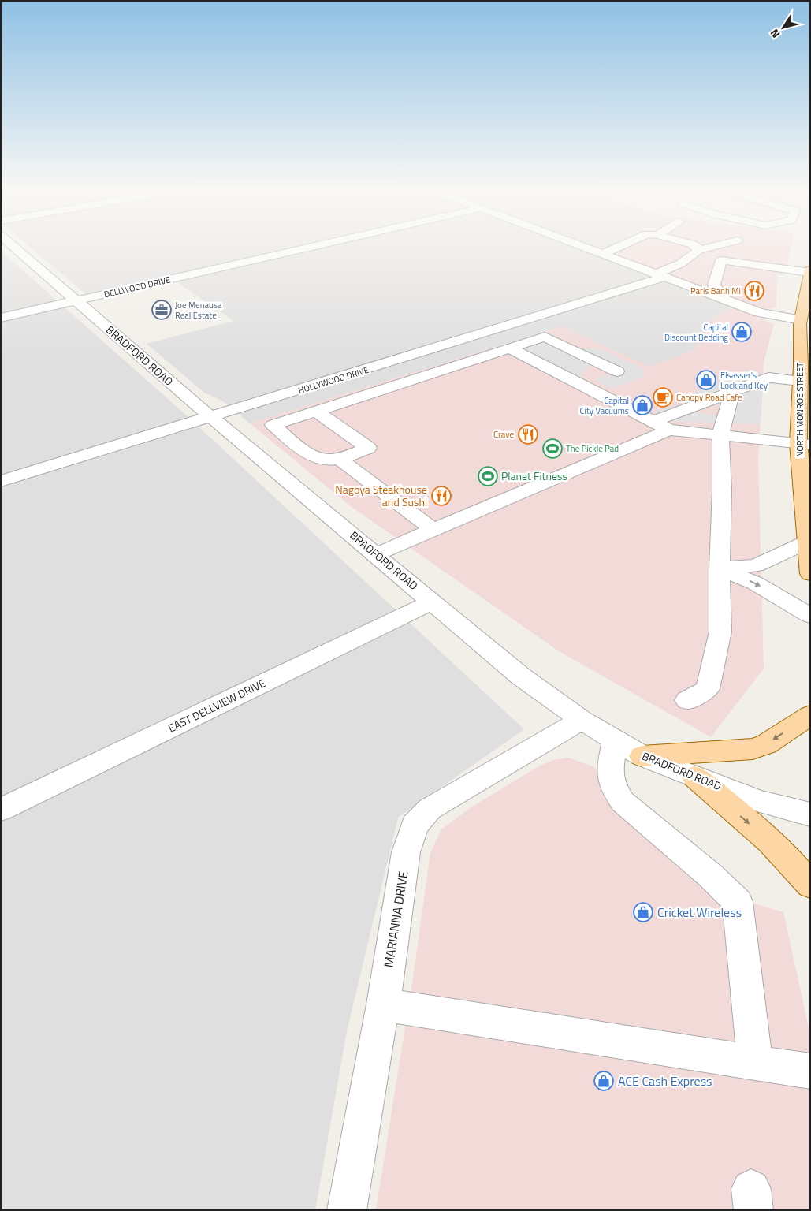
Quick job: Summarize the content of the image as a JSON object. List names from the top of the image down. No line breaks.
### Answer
{"streets":{"main road":["NORTH MONROE STREET"],"street":["DELLWOOD DRIVE","BRADFORD ROAD","HOLLYWOOD DRIVE","EAST DELLVIEW DRIVE","MARIANNA DRIVE"]},"crossings":[["DELLWOOD DRIVE","BRADFORD ROAD"],["BRADFORD ROAD","HOLLYWOOD DRIVE"],["BRADFORD ROAD","EAST DELLVIEW DRIVE"],["BRADFORD ROAD","MARIANNA DRIVE"]],"places":{"restaurant":["Paris Banh Mi","Crave","Nagoya Steakhouse and Sushi"],"office":["Joe Menausa Real Estate"],"shop":["Capital Discount Bedding","Elsasser's Lock and Key","Capital City Vacuums","Cricket Wireless","ACE Cash Express"],"cafe":["Canopy Road Cafe"],"sports":["The Pickle Pad","Planet Fitness"]},"north":"bottom left"}
